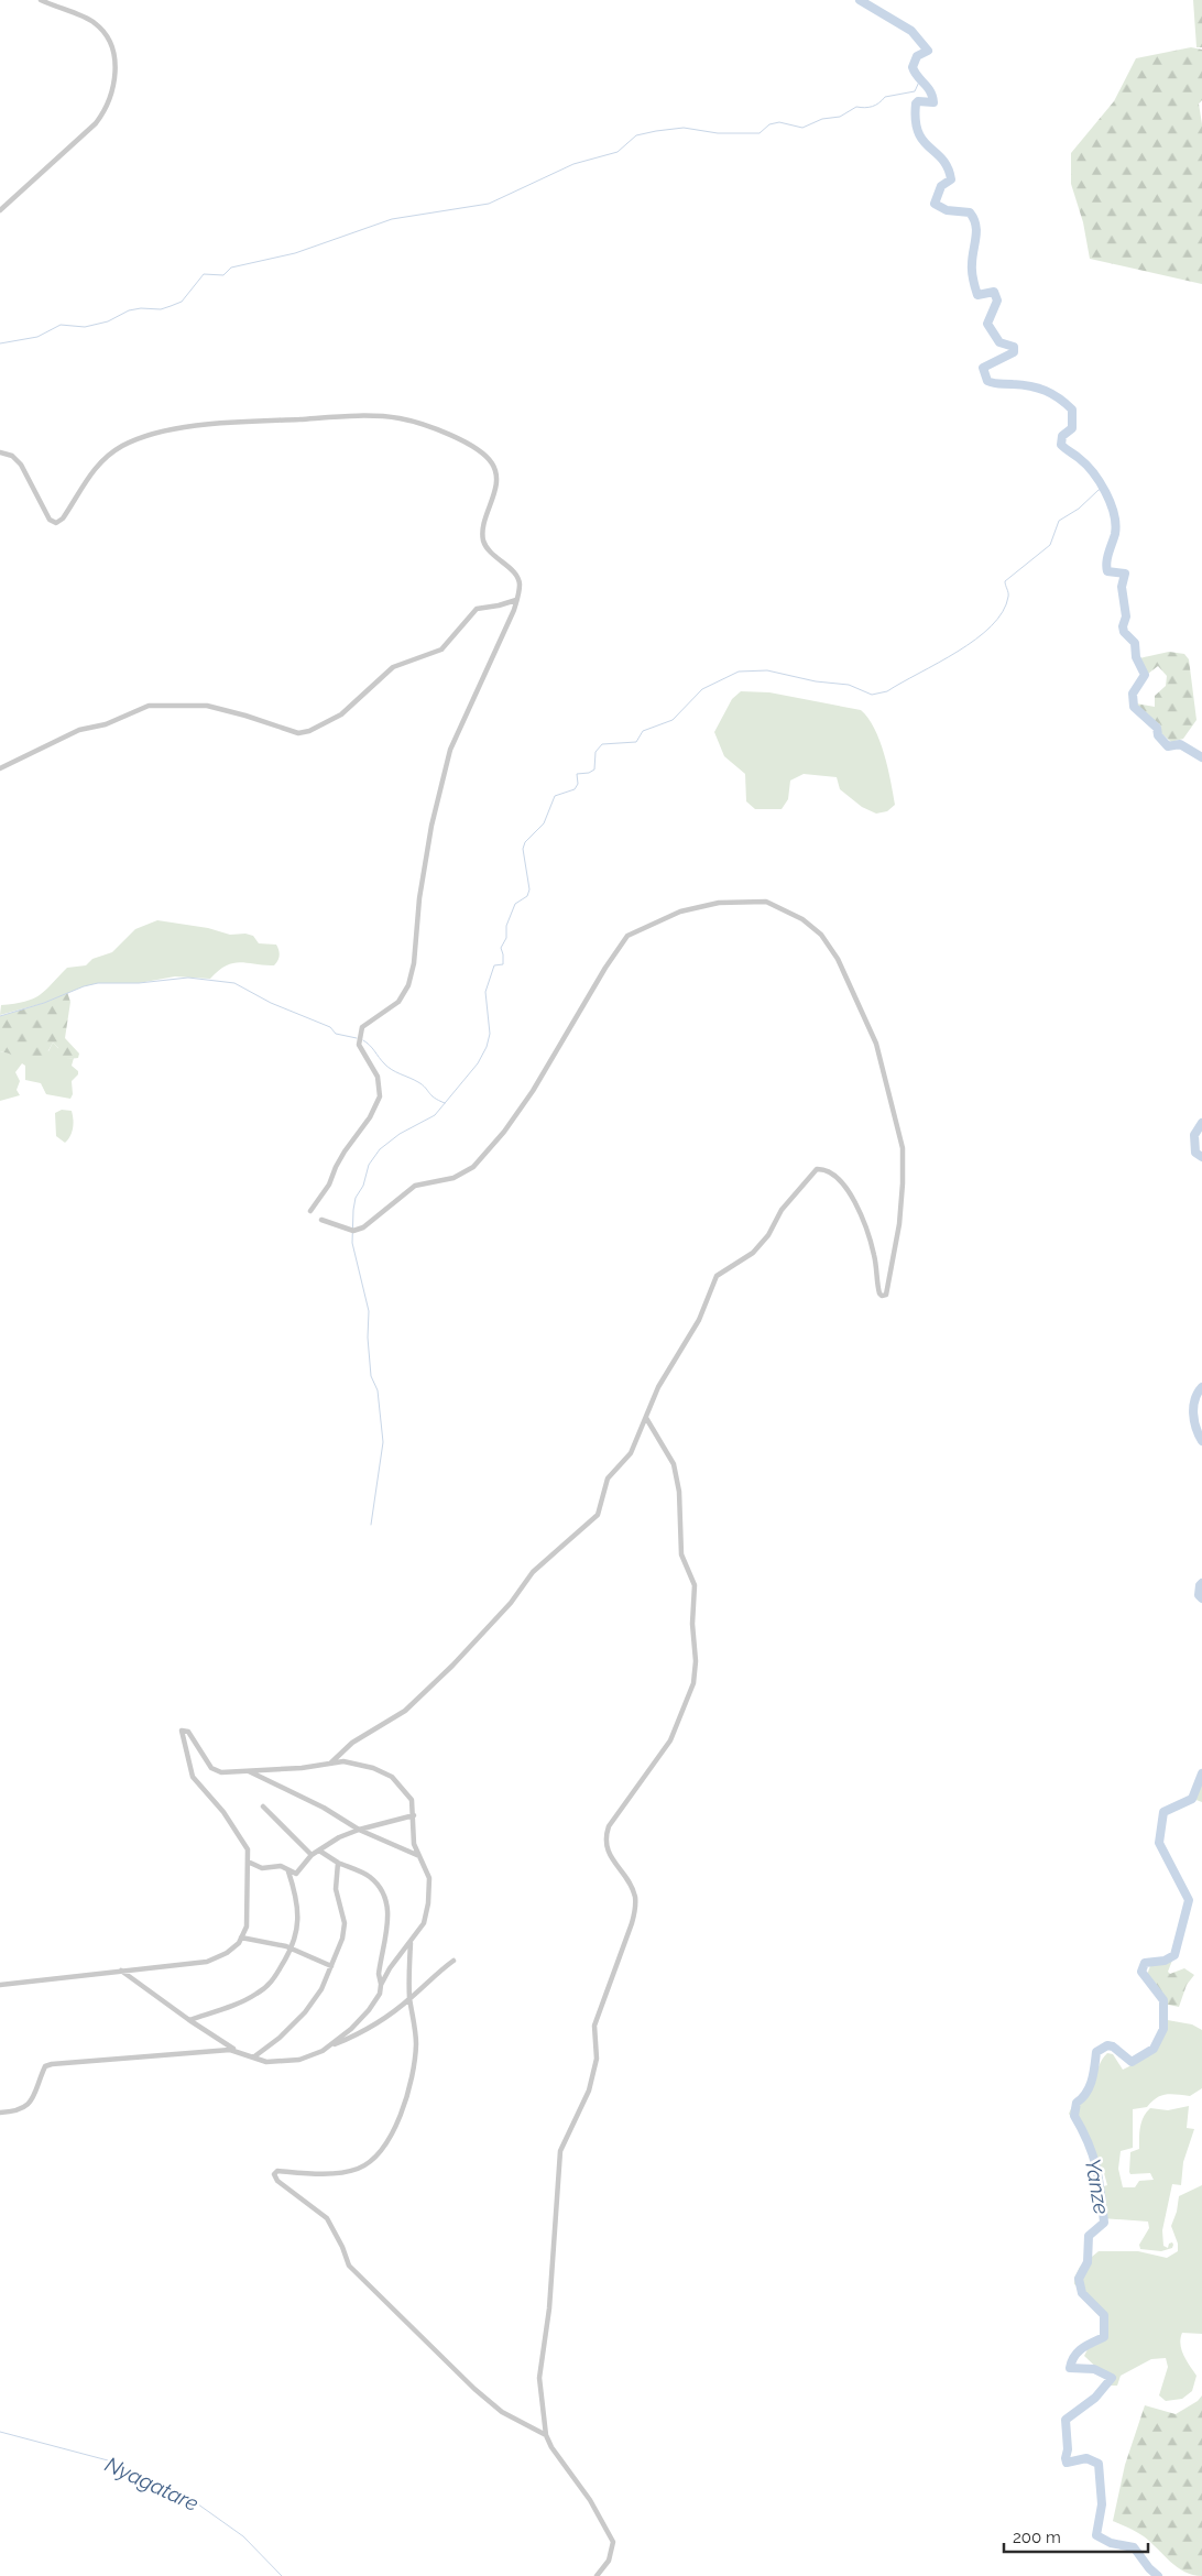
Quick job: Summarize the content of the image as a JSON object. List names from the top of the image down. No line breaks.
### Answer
{"water":["Yanze","Nyagatare"],"scale_bar":"200 m"}
